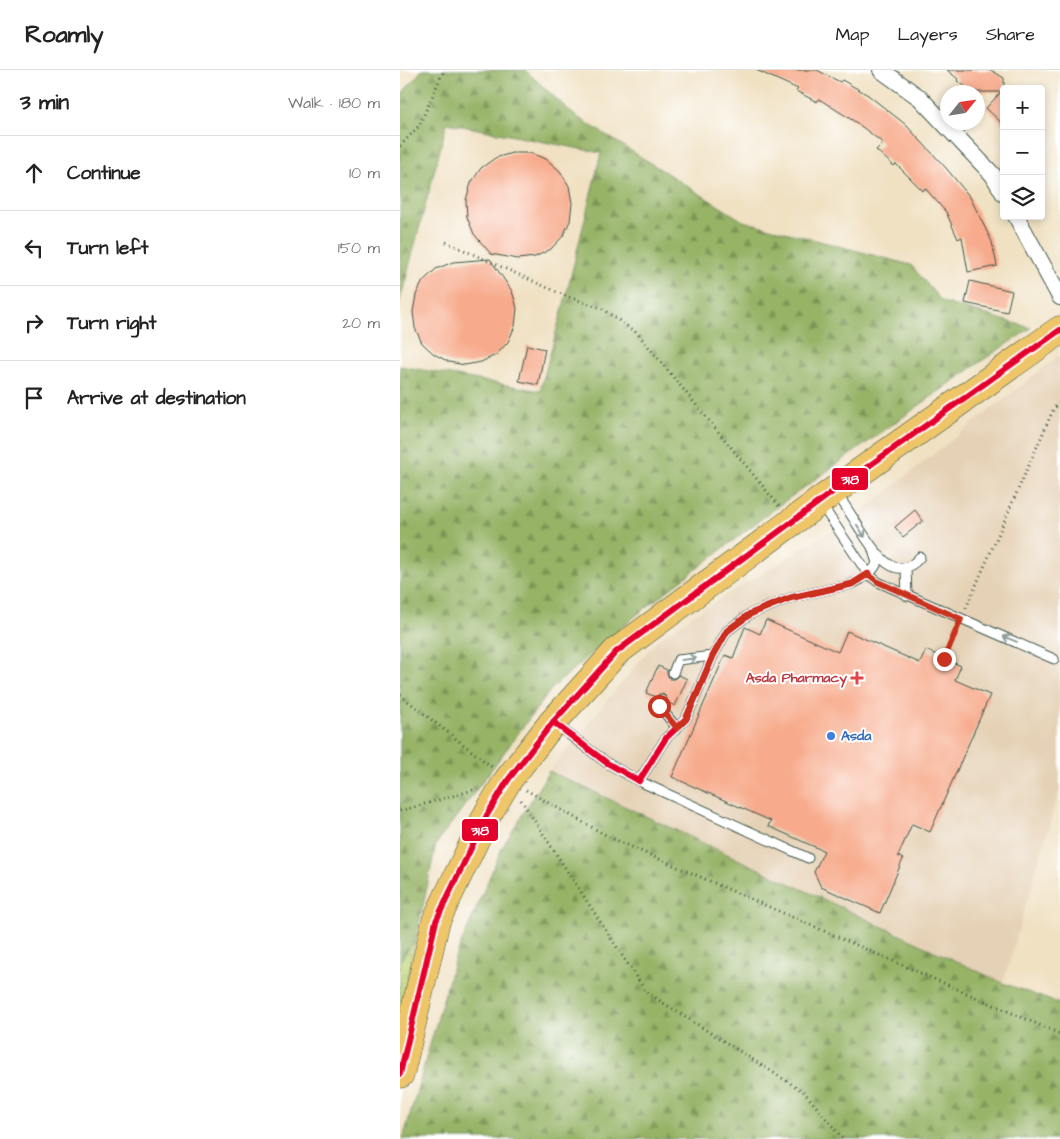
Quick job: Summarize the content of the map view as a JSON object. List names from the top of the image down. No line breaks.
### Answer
{"places":{"health":["Asda Pharmacy"],"other":["Asda"]},"lines":["transit line 318"],"north":"top right","page":{"header":"Roamly","nav":["Map","Layers","Share"],"heading":["3 min","Walk · 180 m"],"map_buttons":["+","−"],"list":[["Continue","10 m"],["Turn left","150 m"],["Turn right","20 m"],"Arrive at destination"]}}
